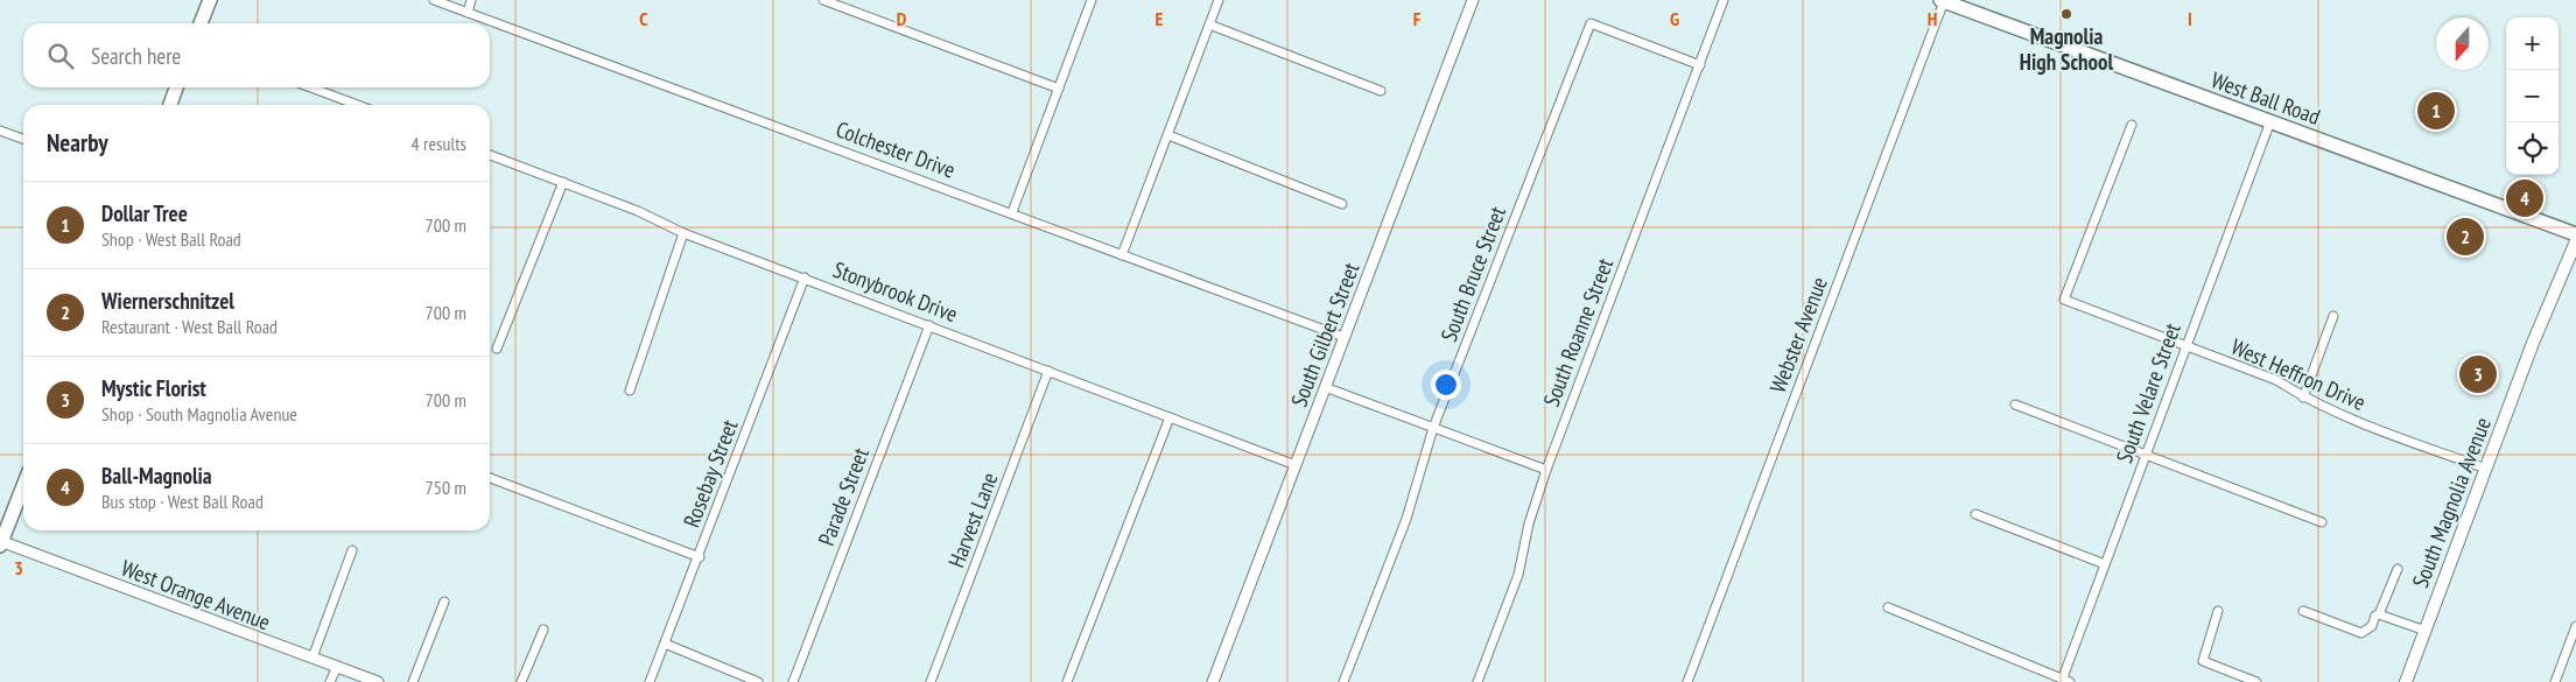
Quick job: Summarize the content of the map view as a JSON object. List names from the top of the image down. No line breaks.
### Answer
{"streets":{"main road":["West Ball Road","South Magnolia Avenue"],"street":["Colchester Drive","South Bruce Street","Stonybrook Drive","South Roanne Street","South Gilbert Street","Webster Avenue","West Heffron Drive","South Velare Street","Rosebay Street","Parade Street","Harvest Lane","West Orange Avenue"]},"crossings":[["West Ball Road","Webster Avenue"],["West Ball Road","South Velare Street"],["Colchester Drive","South Gilbert Street"],["South Bruce Street","South Roanne Street"],["Stonybrook Drive","South Gilbert Street"],["Stonybrook Drive","Rosebay Street"],["Stonybrook Drive","Parade Street"],["Stonybrook Drive","Harvest Lane"],["West Heffron Drive","South Velare Street"],["West Heffron Drive","South Magnolia Avenue"]],"places":["Magnolia High School"],"north":"bottom","page":{"map_buttons":["+","−"],"search":"Search here","pins":["1","4","2","3"],"heading":["Nearby","4 results"],"list":[{"mark":"1","name":"Dollar Tree","note":"Shop · West Ball Road","value":"700 m"},{"mark":"2","name":"Wiernerschnitzel","note":"Restaurant · West Ball Road","value":"700 m"},{"mark":"3","name":"Mystic Florist","note":"Shop · South Magnolia Avenue","value":"700 m"},{"mark":"4","name":"Ball-Magnolia","note":"Bus stop · West Ball Road","value":"750 m"}]},"grid":{"columns":["C","D","E","F","G","H","I"],"rows":["3"]}}
